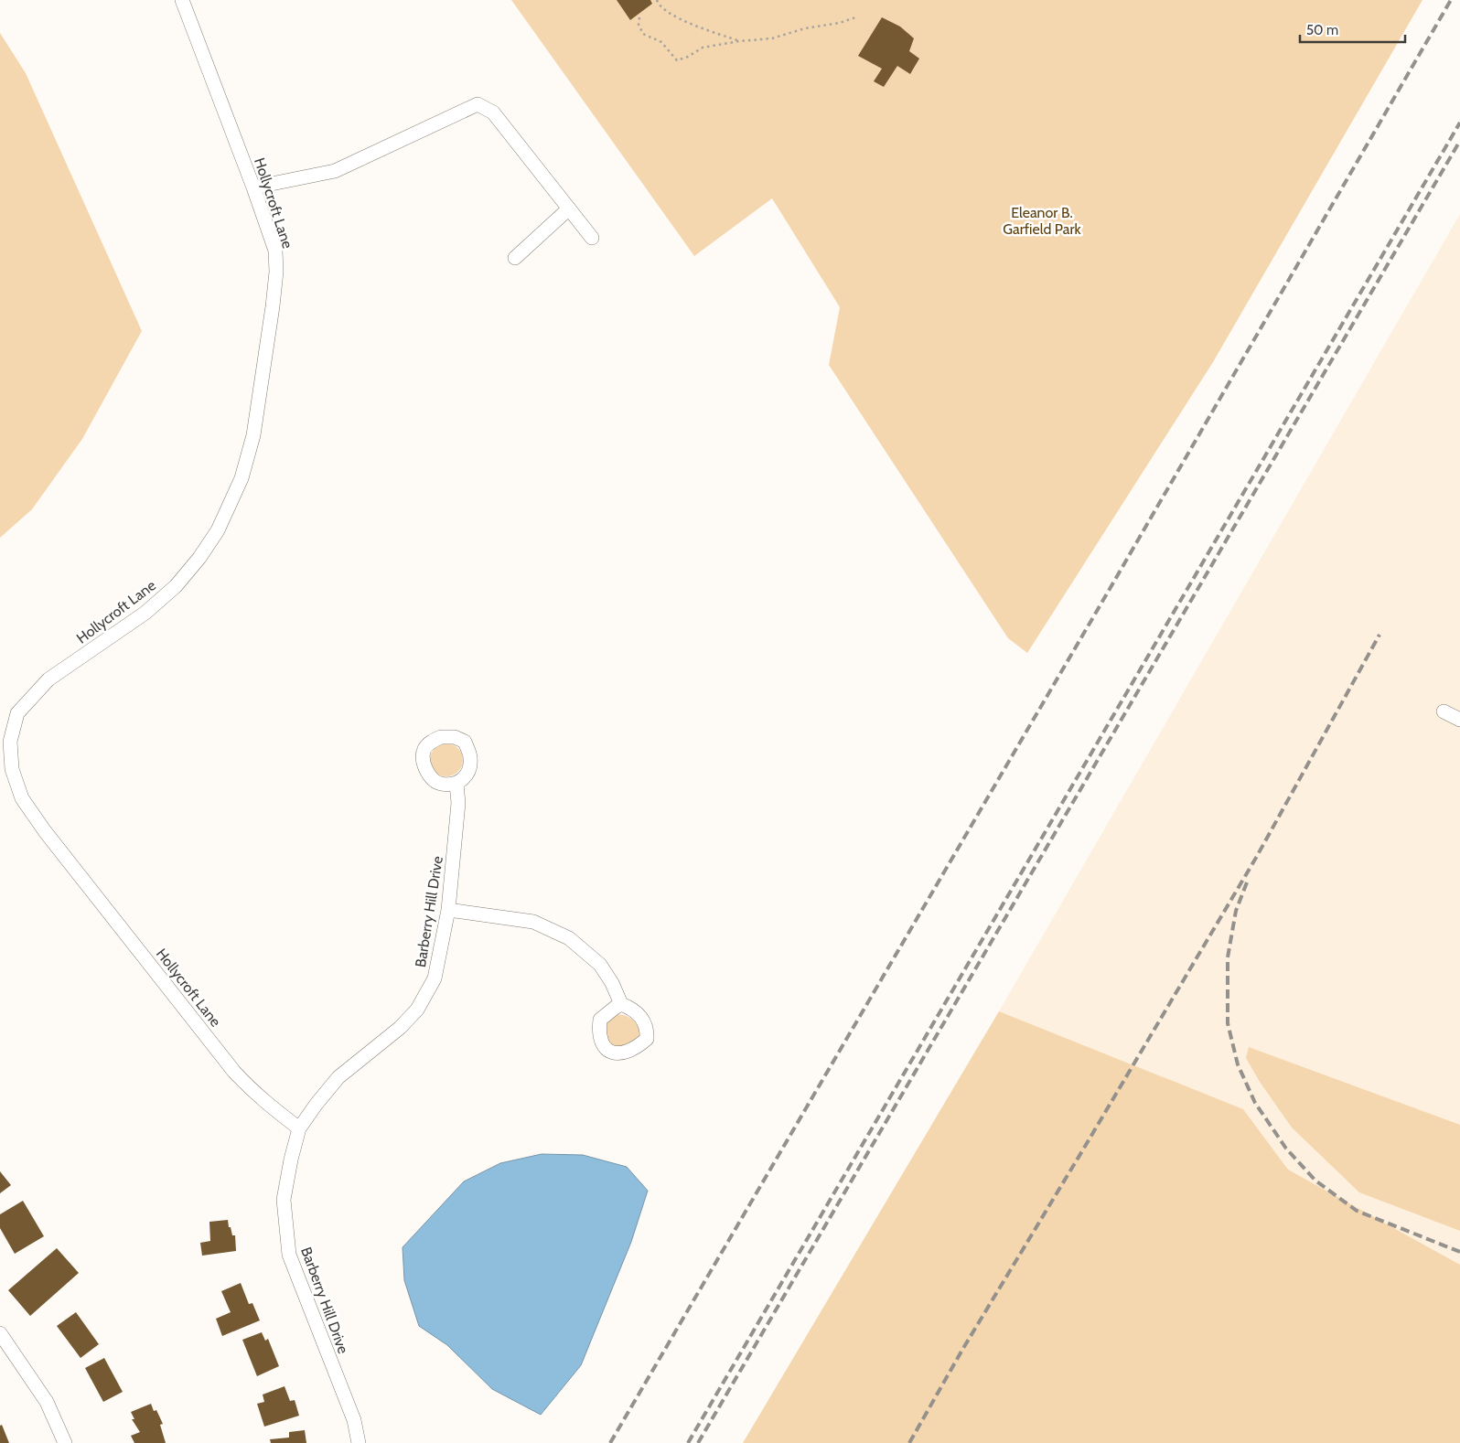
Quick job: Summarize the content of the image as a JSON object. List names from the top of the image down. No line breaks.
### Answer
{"streets":{"street":["Hollycroft Lane","Barberry Hill Drive"]},"crossings":[["Hollycroft Lane","Barberry Hill Drive"]],"parks":["Eleanor B. Garfield Park"],"scale_bar":"50 m"}
